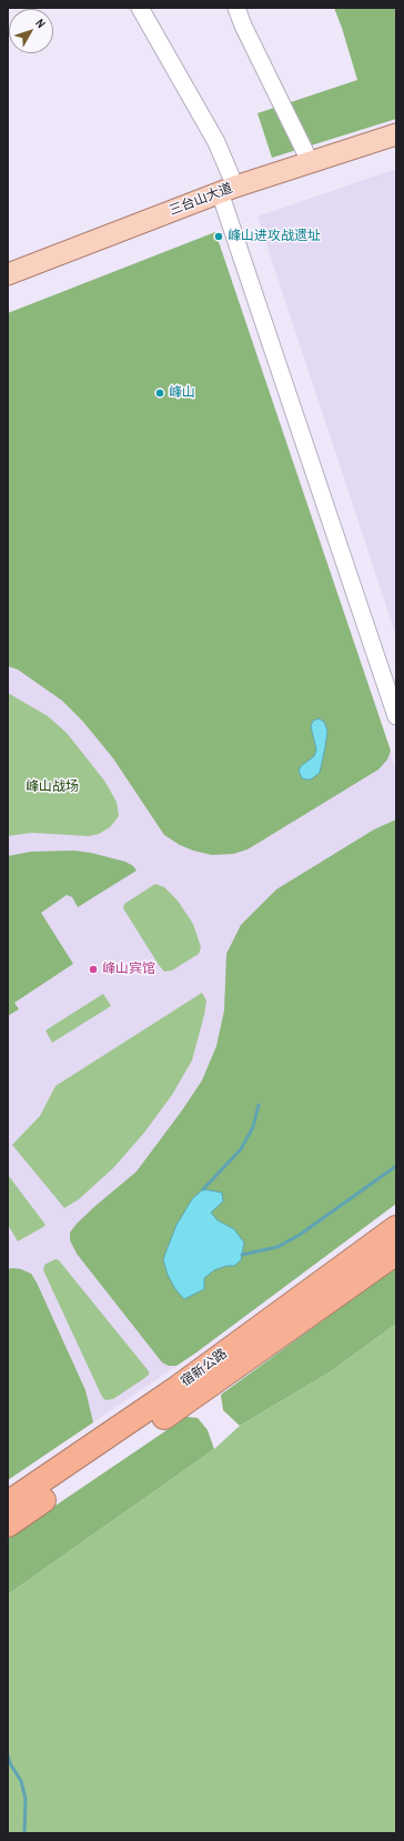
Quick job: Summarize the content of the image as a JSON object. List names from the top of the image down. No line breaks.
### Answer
{"streets":{"highway":["宿新公路"],"main road":["三台山大道"]},"parks":["峰山战场"],"places":["峰山进攻战遗址","峰山","峰山宾馆"],"north":"top right"}
